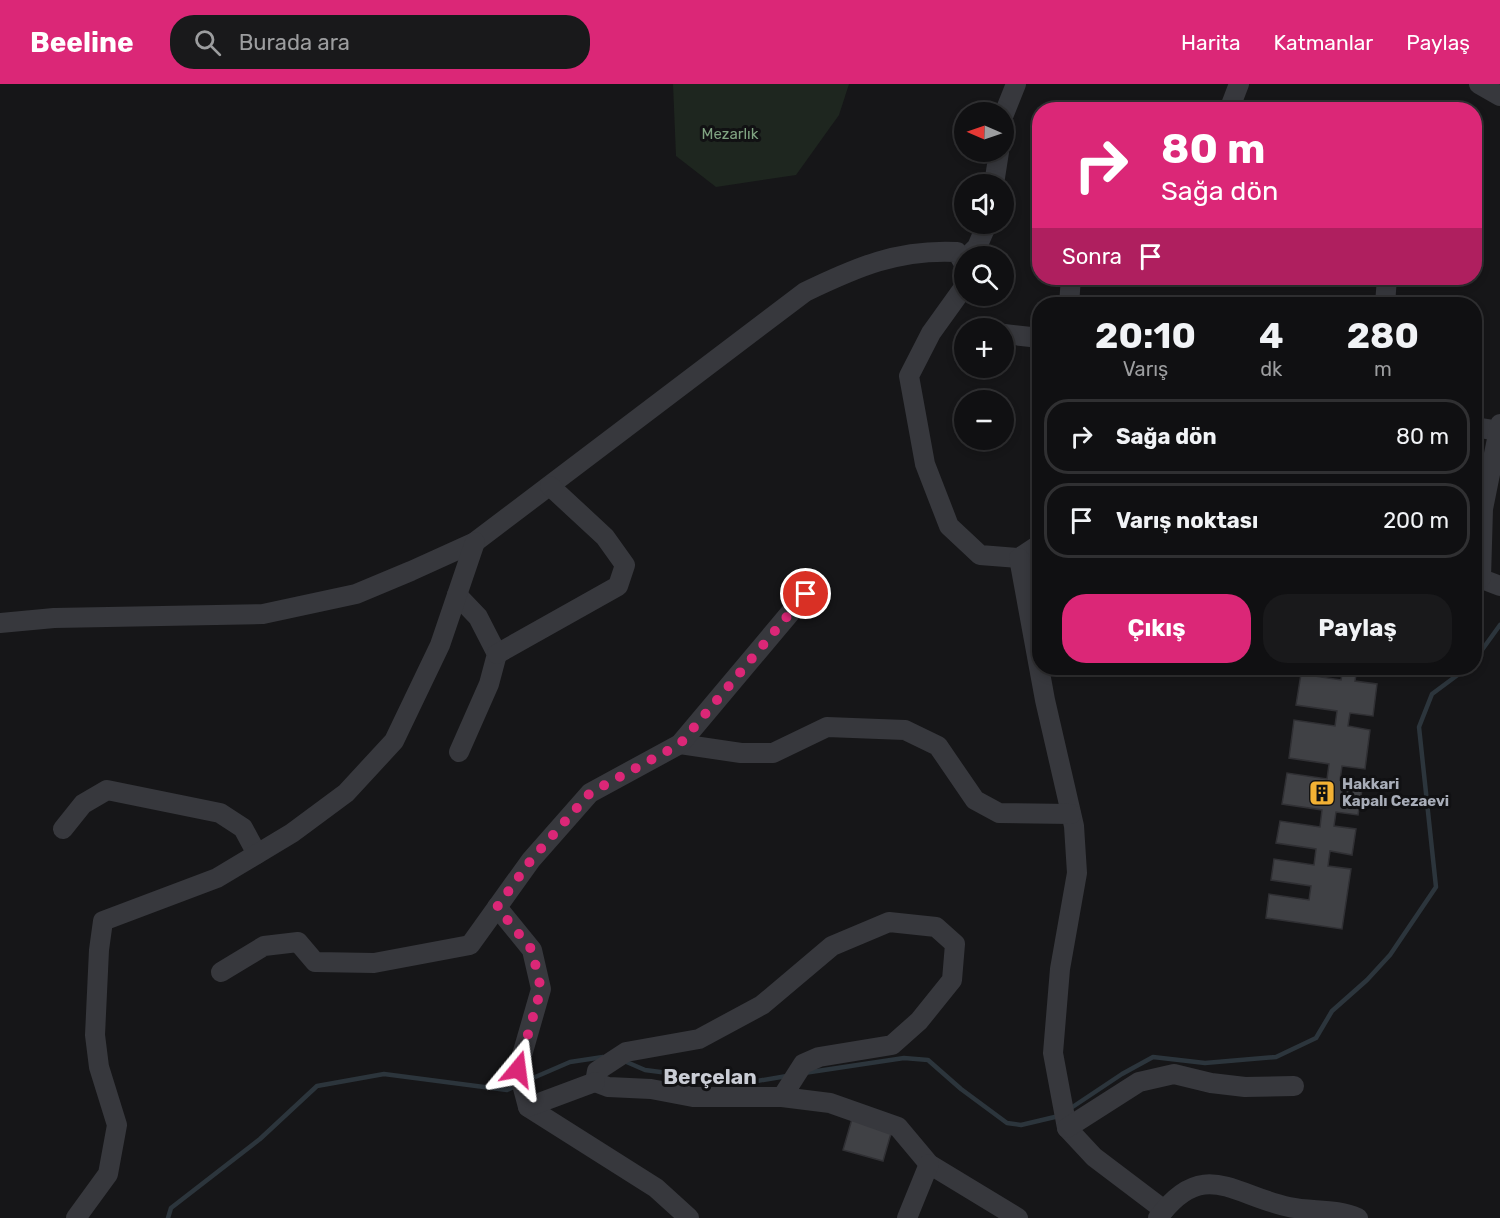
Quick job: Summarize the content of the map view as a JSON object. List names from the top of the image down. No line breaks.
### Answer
{"districts":["Berçelan"],"parks":["Mezarlık"],"places":{"building":["Hakkari Kapalı Cezaevi"]},"north":"left","page":{"header":"Beeline","search":"Burada ara","nav":["Harita","Katmanlar","Paylaş"],"map_buttons":["+","−"],"turn":["80 m","Sağa dön"],"then":"Sonra","eta":["20:10","Varış","4","dk","280","m"],"list":[{"name":"Sağa dön","value":"80 m"},{"name":"Varış noktası","value":"200 m"}],"buttons":["Çıkış","Paylaş"]}}
